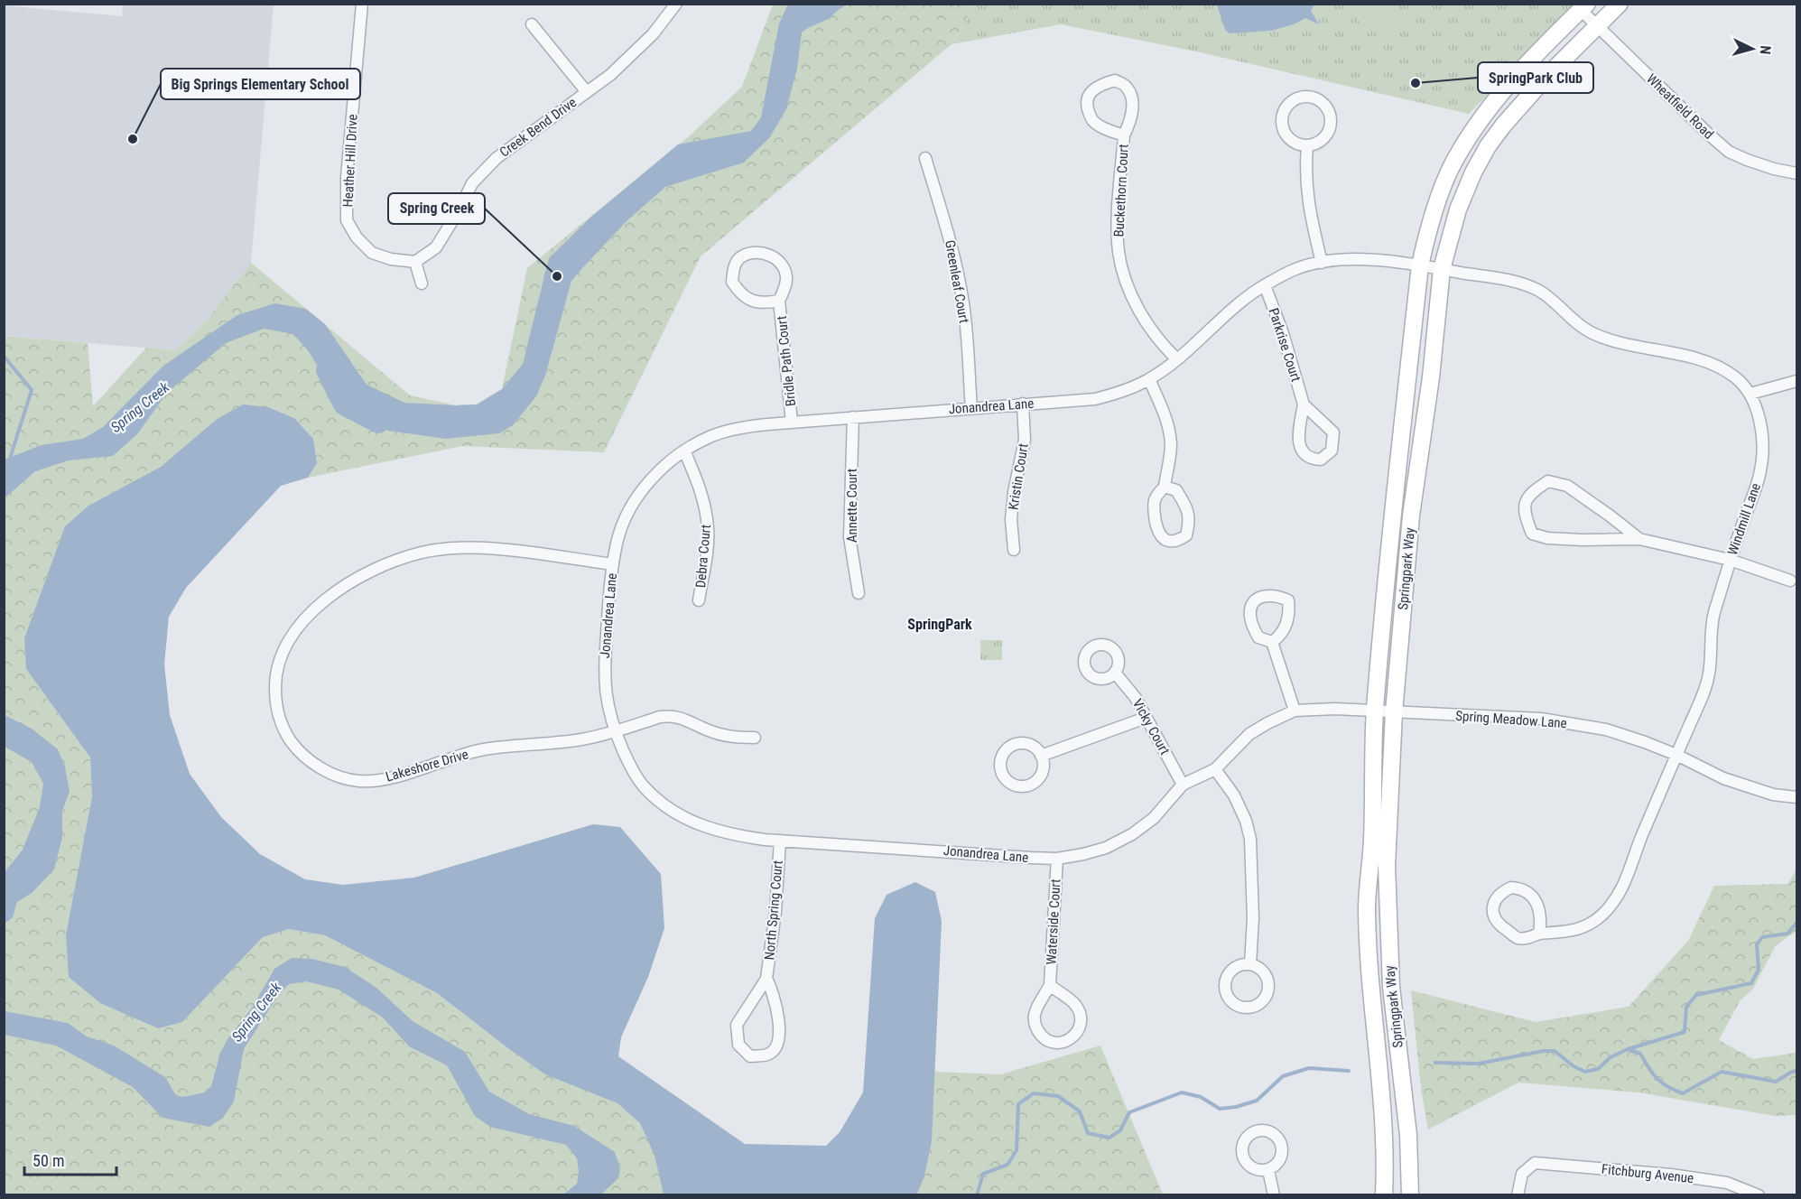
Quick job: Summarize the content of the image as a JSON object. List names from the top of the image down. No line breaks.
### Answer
{"streets":{"street":["Wheatfield Road","Creek Bend Drive","Heather Hill Drive","Buckethorn Court","Greenleaf Court","Parkrise Court","Bridle Path Court","Jonandrea Lane","Kristin Court","Annette Court","Windmill Lane","Debra Court","Springpark Way","Spring Meadow Lane","Vicky Court","Lakeshore Drive","North Spring Court","Waterside Court","Fitchburg Avenue"]},"crossings":[["Wheatfield Road","Springpark Way"],["Creek Bend Drive","Heather Hill Drive"],["Buckethorn Court","Jonandrea Lane"],["Greenleaf Court","Jonandrea Lane"],["Parkrise Court","Jonandrea Lane"],["Bridle Path Court","Jonandrea Lane"],["Jonandrea Lane","Kristin Court"],["Jonandrea Lane","Annette Court"],["Jonandrea Lane","Windmill Lane"],["Jonandrea Lane","Debra Court"],["Jonandrea Lane","Springpark Way"],["Jonandrea Lane","Spring Meadow Lane"],["Jonandrea Lane","Vicky Court"],["Jonandrea Lane","Lakeshore Drive"],["Jonandrea Lane","North Spring Court"],["Jonandrea Lane","Waterside Court"],["Windmill Lane","Springpark Way"],["Windmill Lane","Spring Meadow Lane"],["Springpark Way","Spring Meadow Lane"]],"districts":["SpringPark"],"water":["Spring Creek"],"places":["SpringPark Club","Big Springs Elementary School","Spring Creek"],"scale_bar":"50 m","north":"right"}
